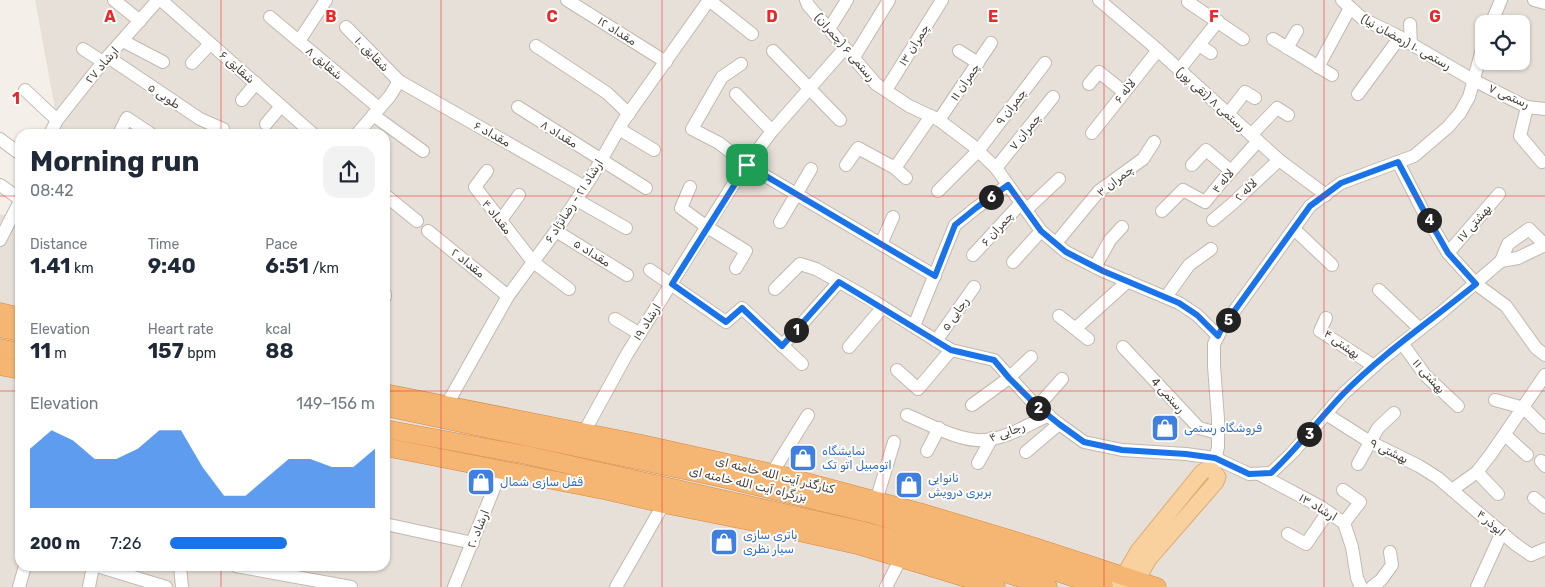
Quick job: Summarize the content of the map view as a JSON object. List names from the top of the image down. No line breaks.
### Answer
{"streets":{"highway":["کنارگذر آیت الله خامنه ای","بزرگراه آیت الله خامنه ای"],"street":["مقداد ۱۲","رستمی ۱۰ (رمضان نیا)","چمران ۱۳","رستمی ۶ (چمران)","شقایق ۱۰","شقایق ۸","ارشاد ۲۷","شقایق ۶","چمران ۱۱","لاله ۶","طوبی ۵","رستمی ۷","رستمی ۸ (تقی پور)","چمران ۹","چمران ۷","مقداد ۶","مقداد ۸","چمران ۳","لاله ۴","لاله ۲","ارشاد ۲۱ - رضانژاد ۶","مقداد ۴","بهشتی ۱۷","چمران ۶","مقداد ۵","مقداد ۲","رجایی ۵","ارشاد ۱۹","بهشتی ۴","بهشتی ۱۱","رستمی 4","رجایی ۴","بهشتی ۹","ارشاد ۱۳","ابوذر ۴","ارشاد ۲۰"]},"crossings":[["مقداد ۱۲","ارشاد ۲۱ - رضانژاد ۶"],["رستمی ۱۰ (رمضان نیا)","رستمی ۷"],["چمران ۱۳","رستمی ۶ (چمران)"],["رستمی ۶ (چمران)","چمران ۱۱"],["رستمی ۶ (چمران)","چمران ۹"],["رستمی ۶ (چمران)","چمران ۷"],["رستمی ۶ (چمران)","چمران ۳"],["رستمی ۶ (چمران)","چمران ۶"],["رستمی ۶ (چمران)","ارشاد ۱۹"],["شقایق ۱۰","مقداد ۶"],["ارشاد ۲۷","شقایق ۶"],["ارشاد ۲۷","طوبی ۵"],["لاله ۶","رستمی ۸ (تقی پور)"],["رستمی ۸ (تقی پور)","لاله ۴"],["رستمی ۸ (تقی پور)","لاله ۲"],["مقداد ۶","ارشاد ۲۱ - رضانژاد ۶"],["مقداد ۸","ارشاد ۲۱ - رضانژاد ۶"],["ارشاد ۲۱ - رضانژاد ۶","مقداد ۴"],["ارشاد ۲۱ - رضانژاد ۶","مقداد ۵"],["ارشاد ۲۱ - رضانژاد ۶","مقداد ۲"],["ارشاد ۲۱ - رضانژاد ۶","بزرگراه آیت الله خامنه ای"],["رجایی ۵","ارشاد ۱۳"],["رجایی ۴","ارشاد ۱۳"],["بهشتی ۹","ابوذر ۴"],["کنارگذر آیت الله خامنه ای","بزرگراه آیت الله خامنه ای"]],"places":{"shop":["فروشگاه رستمی","نمایشگاه اتومبیل اتو تک","قفل سازی شمال","نانوایی بربری درویش","باتری سازی سیار نظری"]},"page":{"heading":["Morning run","08:42"],"pins":["6","4","5","1","2","3"],"stats":[["Distance","1.41 km"],["Time","9:40"],["Pace","6:51 /km"],["Elevation","11 m"],["Heart rate","157 bpm"],["kcal","88"]],"chart":["Elevation","149–156 m"],"list":[{"name":"200 m","note":"7:26"}]},"grid":{"columns":["A","B","C","D","E","F","G"],"rows":["1"]}}
